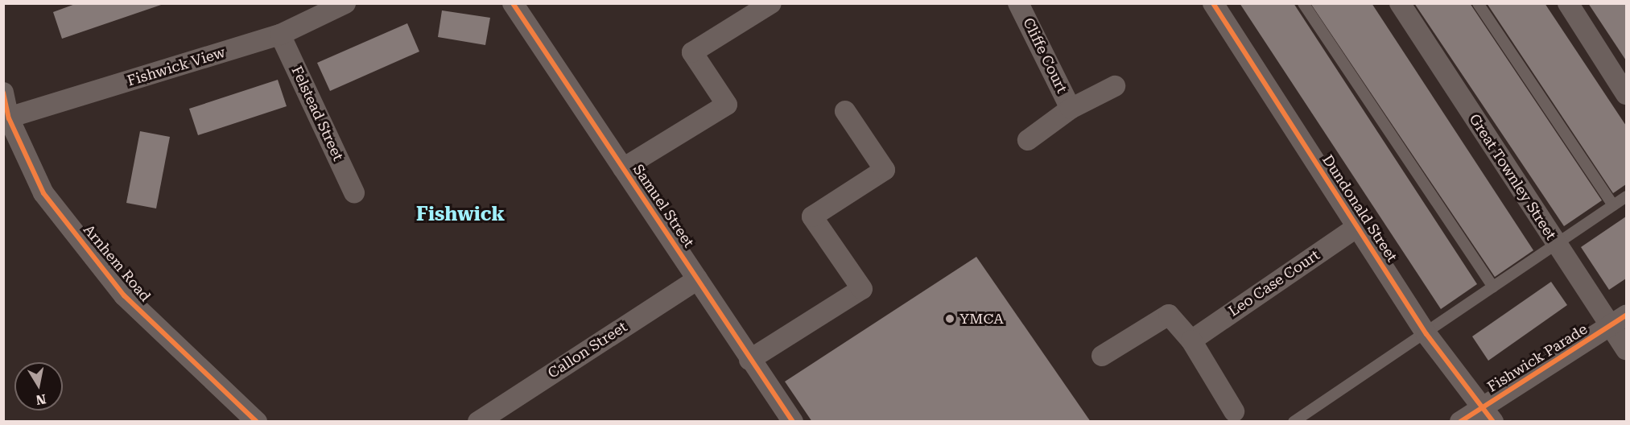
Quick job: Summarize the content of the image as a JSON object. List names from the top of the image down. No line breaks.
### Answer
{"streets":{"street":["Cliffe Court","Fishwick View","Felstead Street","Great Townley Street","Samuel Street","Dundonald Street","Arnhem Road","Leo Case Court","Callon Street","Fishwick Parade"]},"crossings":[["Fishwick View","Felstead Street"],["Fishwick View","Arnhem Road"],["Great Townley Street","Fishwick Parade"],["Samuel Street","Callon Street"],["Dundonald Street","Leo Case Court"],["Dundonald Street","Fishwick Parade"]],"districts":["Fishwick"],"places":["YMCA"],"north":"bottom"}
